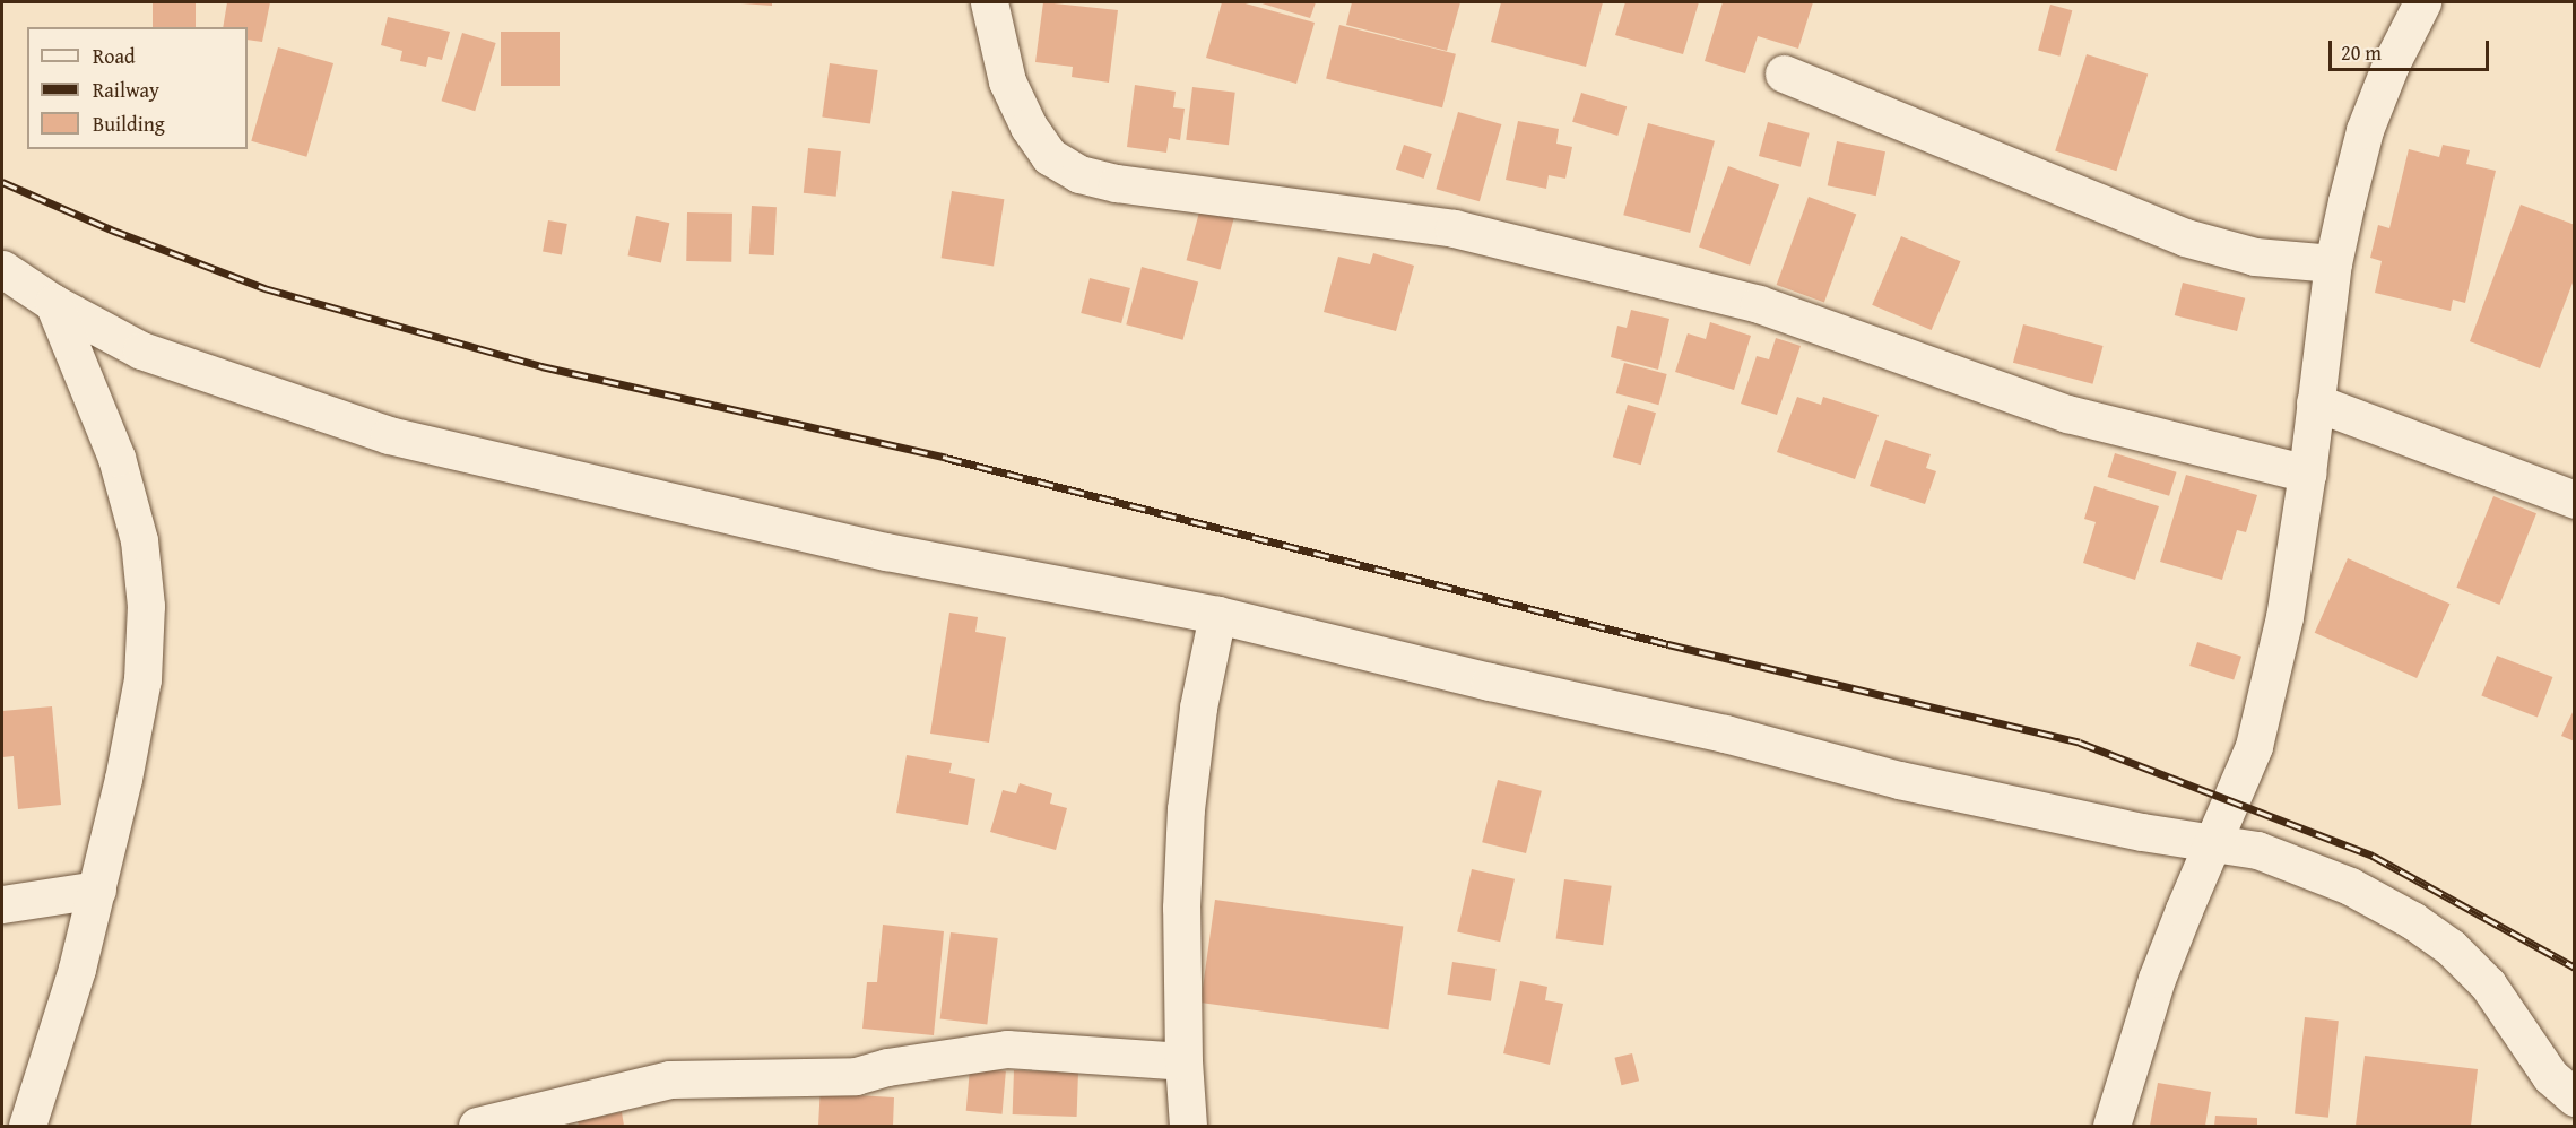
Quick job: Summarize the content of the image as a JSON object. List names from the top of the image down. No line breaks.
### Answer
{"legend":["Road","Railway","Building"],"scale_bar":"20 m"}
